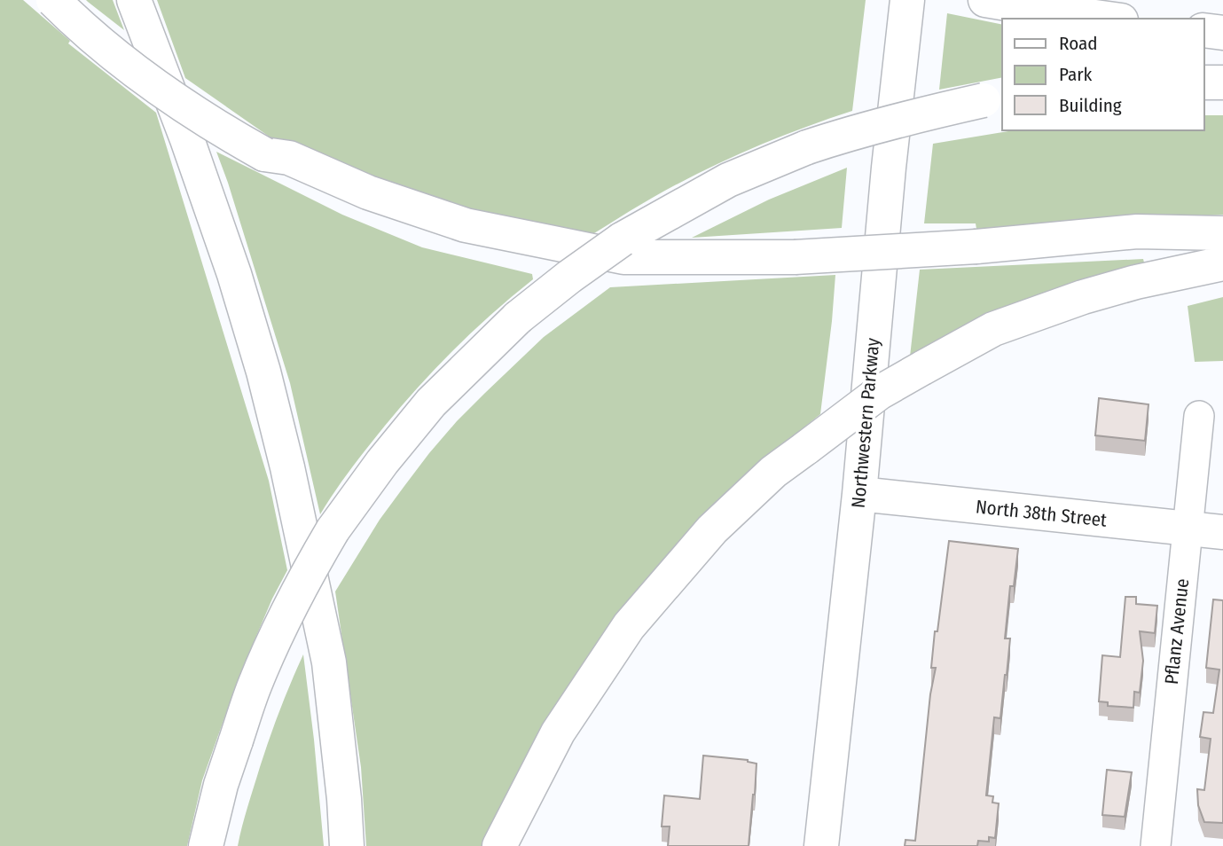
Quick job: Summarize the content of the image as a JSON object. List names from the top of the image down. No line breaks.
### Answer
{"streets":{"main road":["Northwestern Parkway","North 38th Street"],"street":["Pflanz Avenue"]},"crossings":[["Northwestern Parkway","North 38th Street"],["North 38th Street","Pflanz Avenue"]],"legend":["Road","Park","Building"]}
